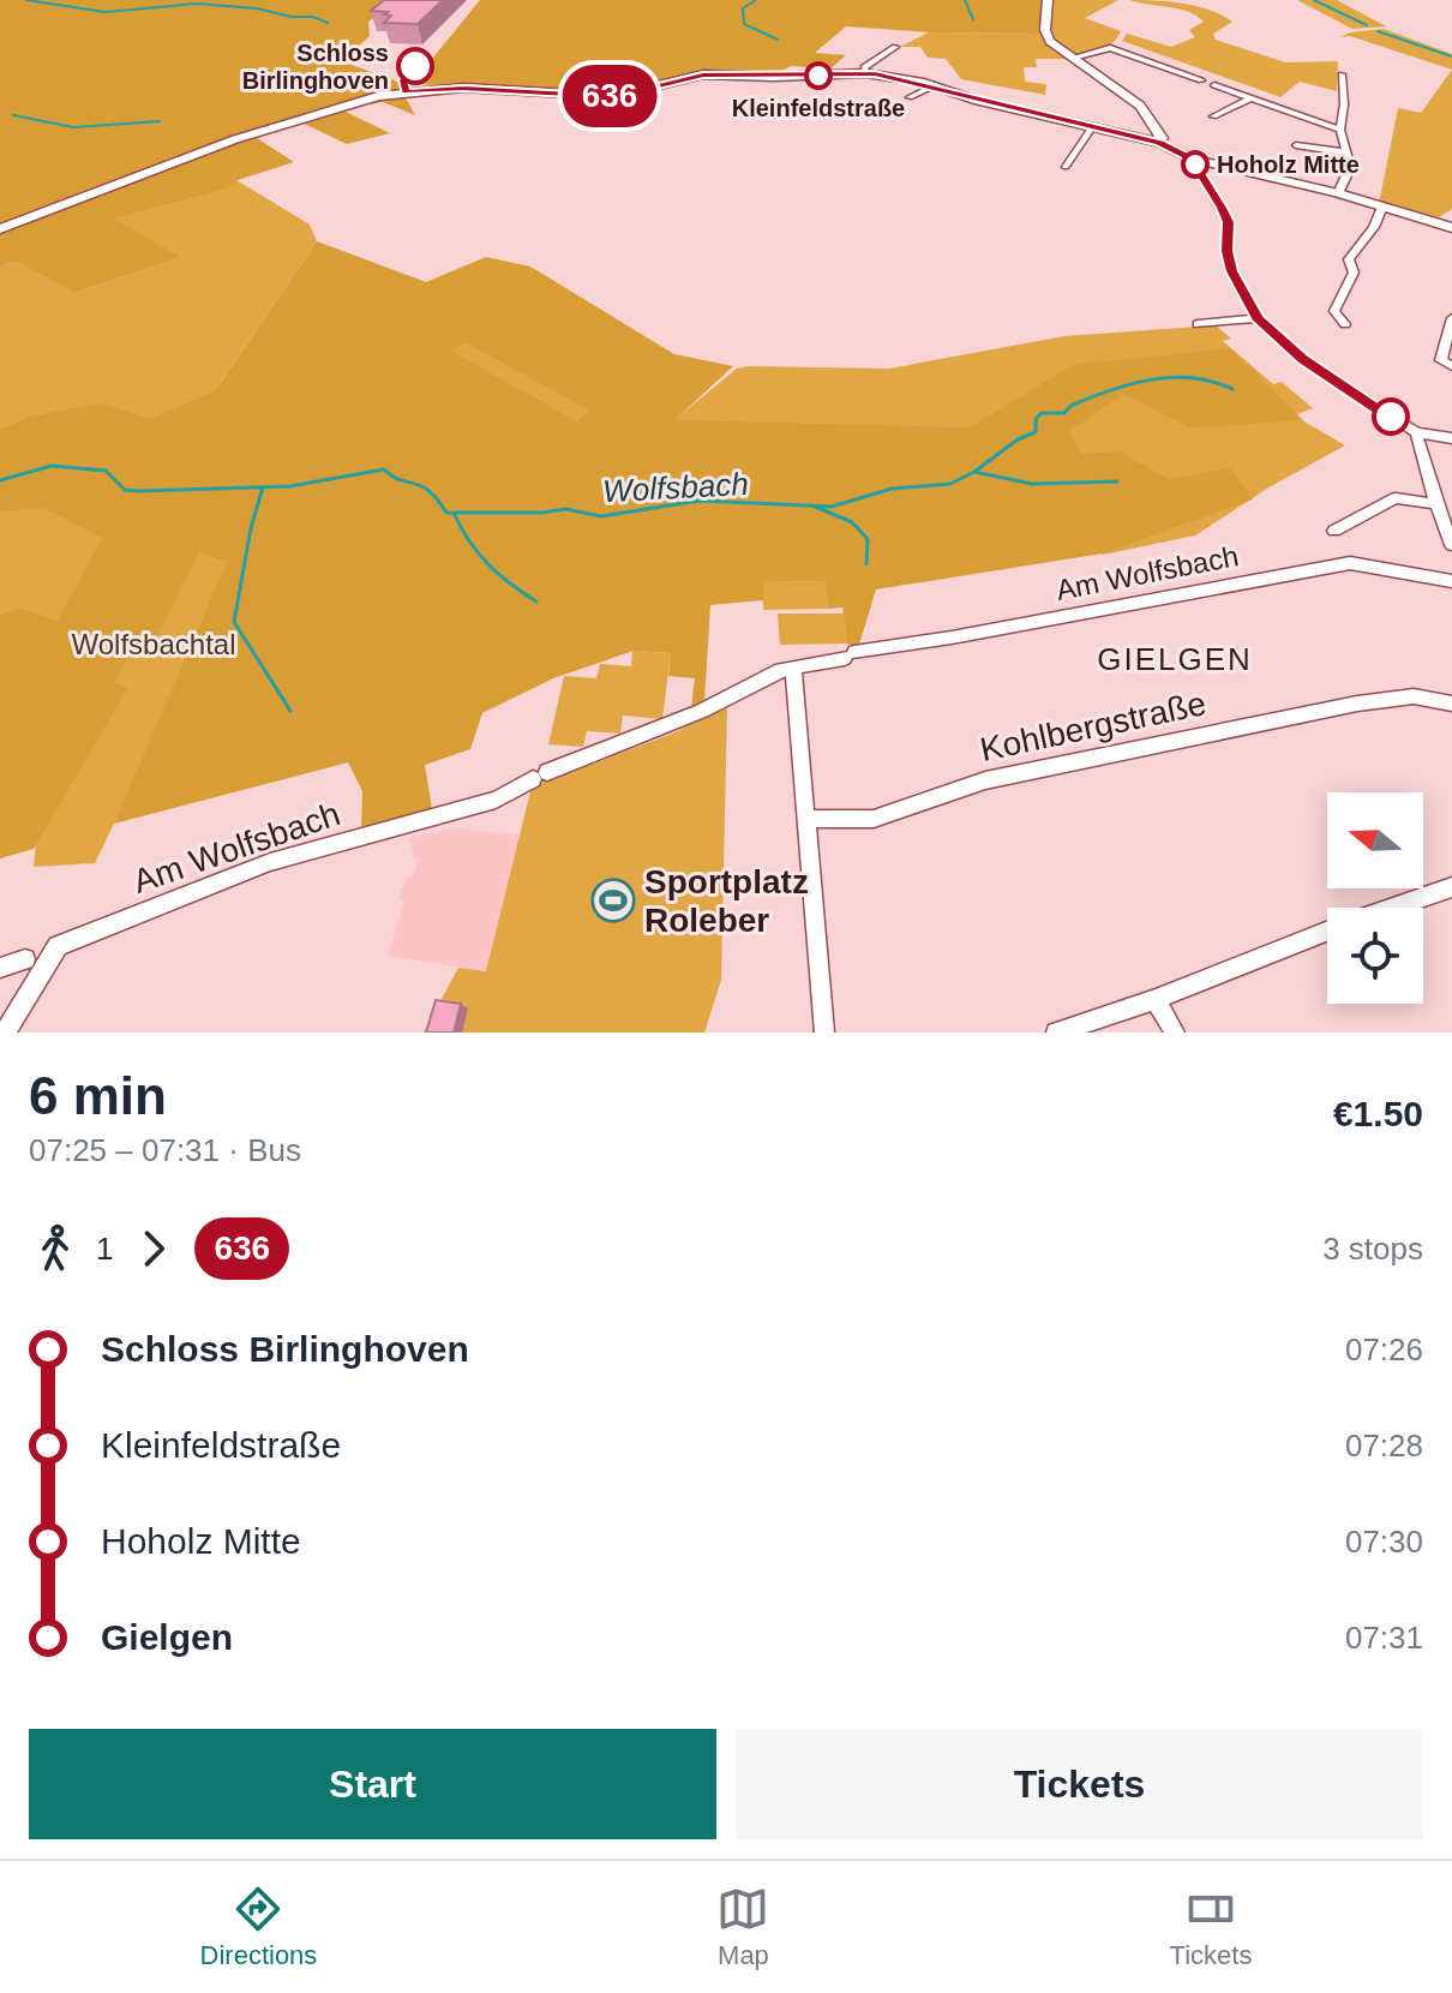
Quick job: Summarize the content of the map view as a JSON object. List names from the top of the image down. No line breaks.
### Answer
{"streets":{"street":["Am Wolfsbach","Kohlbergstraße"]},"districts":["GIELGEN"],"water":["Wolfsbach"],"parks":["Wolfsbachtal"],"places":{"other":["Schloss Birlinghoven","Kleinfeldstraße","Hoholz Mitte"],"sports":["Sportplatz Roleber"]},"lines":["bus line 636"],"north":"left","page":{"on_map":"636","heading":["6 min","07:25 – 07:31 · Bus","€1.50"],"legs":["1","636","3 stops"],"list":[{"name":"Schloss Birlinghoven","value":"07:26"},{"name":"Kleinfeldstraße","value":"07:28"},{"name":"Hoholz Mitte","value":"07:30"},{"name":"Gielgen","value":"07:31"}],"buttons":["Start","Tickets"],"tabs":["Directions","Map","Tickets"]}}
